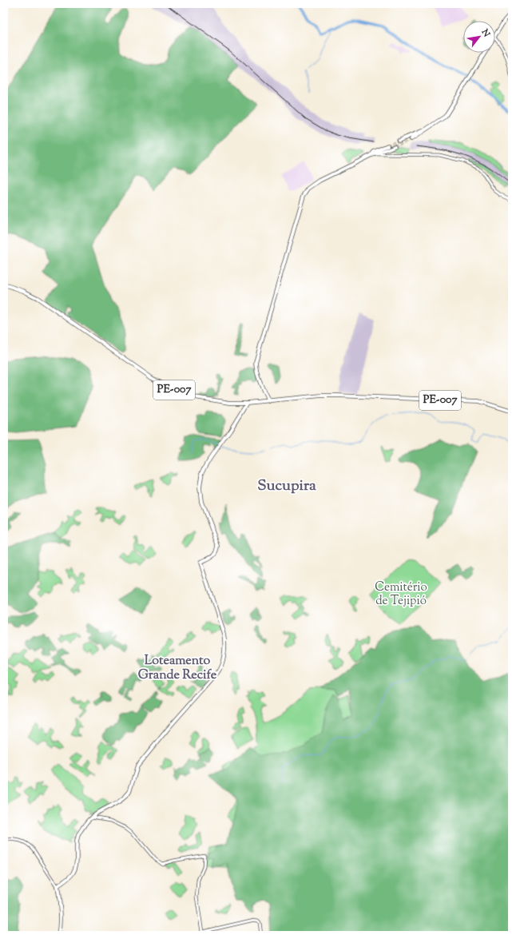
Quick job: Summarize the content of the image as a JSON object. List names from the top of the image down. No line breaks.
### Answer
{"streets":{"main road":["PE-007"]},"districts":["Sucupira","Loteamento Grande Recife"],"parks":["Cemitério de Tejipió"],"north":"top right"}
